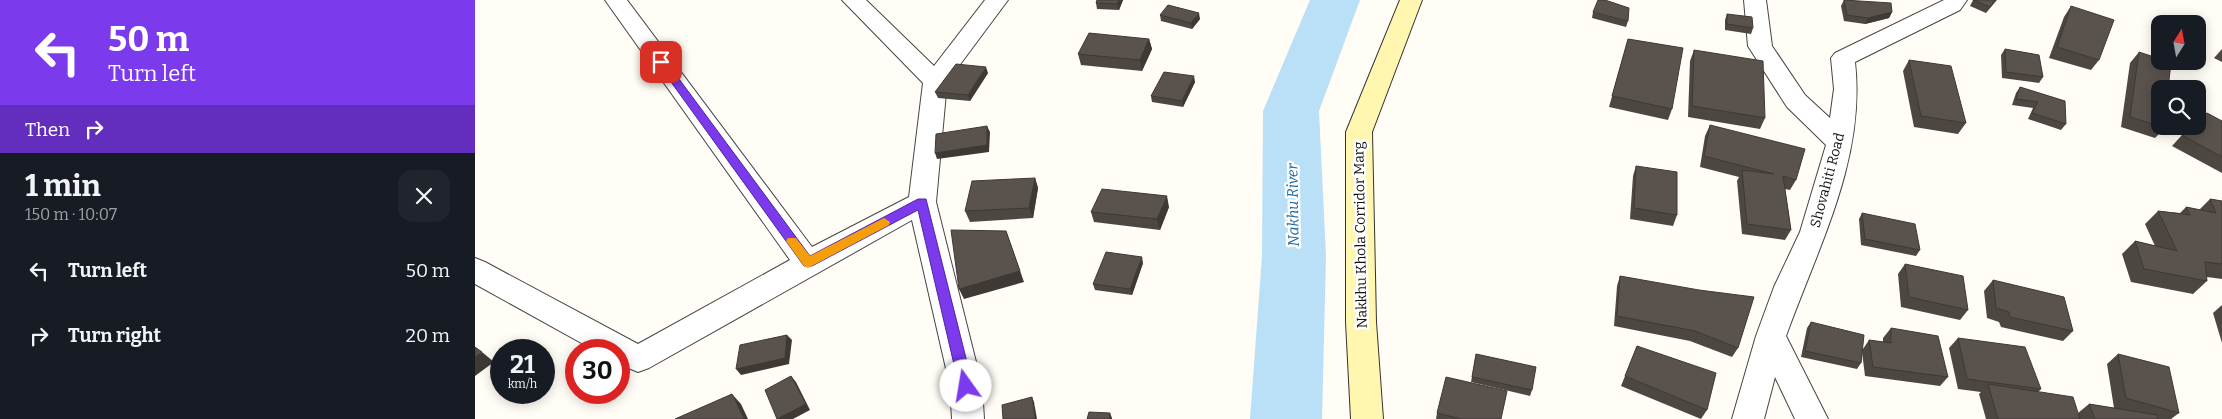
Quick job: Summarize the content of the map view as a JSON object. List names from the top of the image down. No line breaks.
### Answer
{"streets":{"street":["Shovahiti Road","Nakkhu Khola Corridor Marg"]},"water":["Nakhu River"],"north":"top","page":{"turn":["50 m","Turn left"],"then":"Then","heading":["1 min","150 m · 10:07"],"list":[{"name":"Turn left","value":"50 m"},{"name":"Turn right","value":"20 m"}],"speed":"21 km/h","limit":"30"}}
